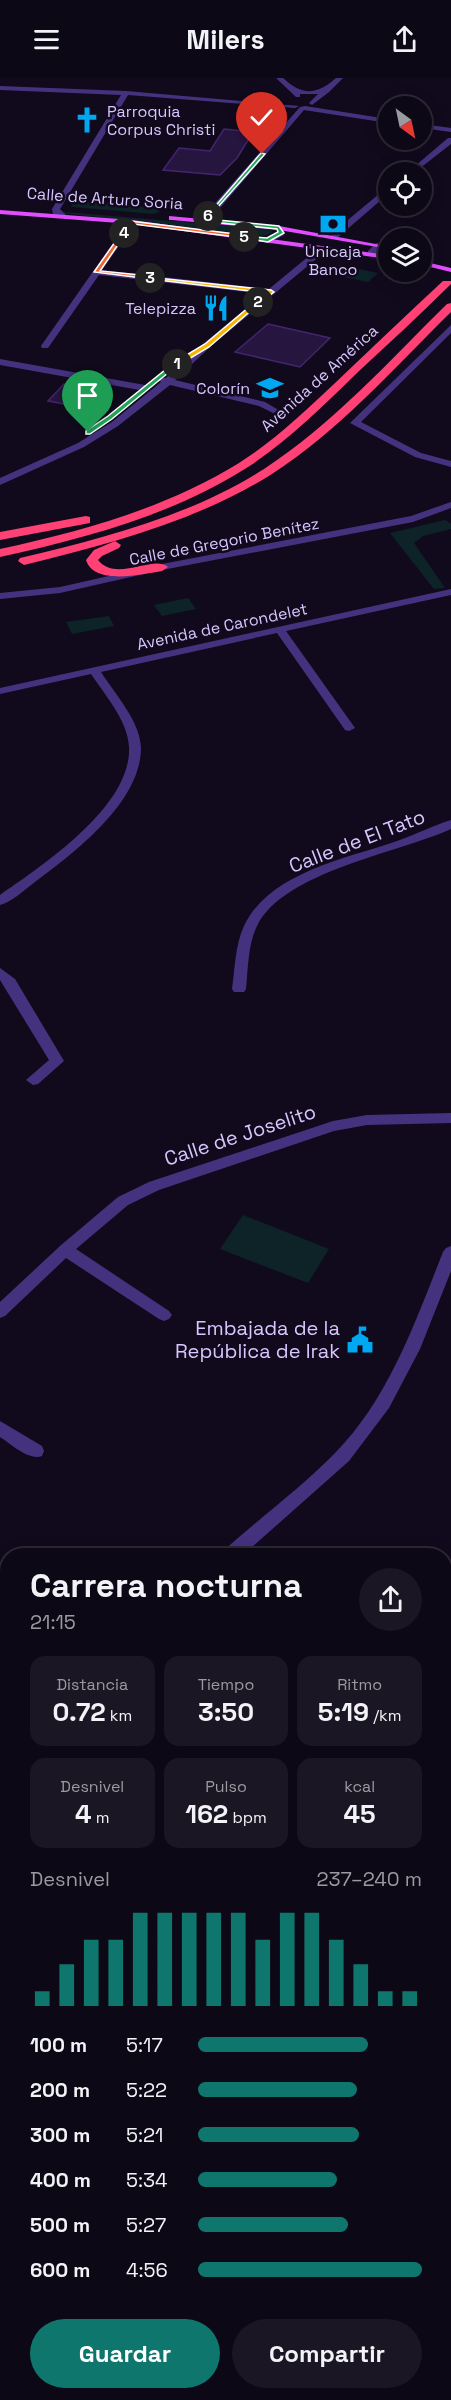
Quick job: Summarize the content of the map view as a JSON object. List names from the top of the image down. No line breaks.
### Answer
{"streets":{"highway":["Avenida de América"],"main road":["Calle de Arturo Soria"],"street":["Calle de Gregorio Benítez","Avenida de Carondelet","Calle de El Tato","Calle de Joselito"]},"places":{"church":["Parroquia Corpus Christi"],"bank":["Unicaja Banco"],"restaurant":["Telepizza"],"school or university":["Colorín"],"public building":["Embajada de la República de Irak"]},"north":"bottom right","page":{"header":"Milers","pins":["6","4","5","3","2","1"],"heading":["Carrera nocturna","21:15"],"stats":[["Distancia","0.72 km"],["Tiempo","3:50"],["Ritmo","5:19 /km"],["Desnivel","4 m"],["Pulso","162 bpm"],["kcal","45"]],"chart":["Desnivel","237–240 m"],"list":[{"name":"100 m","note":"5:17"},{"name":"200 m","note":"5:22"},{"name":"300 m","note":"5:21"},{"name":"400 m","note":"5:34"},{"name":"500 m","note":"5:27"},{"name":"600 m","note":"4:56"}],"buttons":["Guardar","Compartir"]}}
